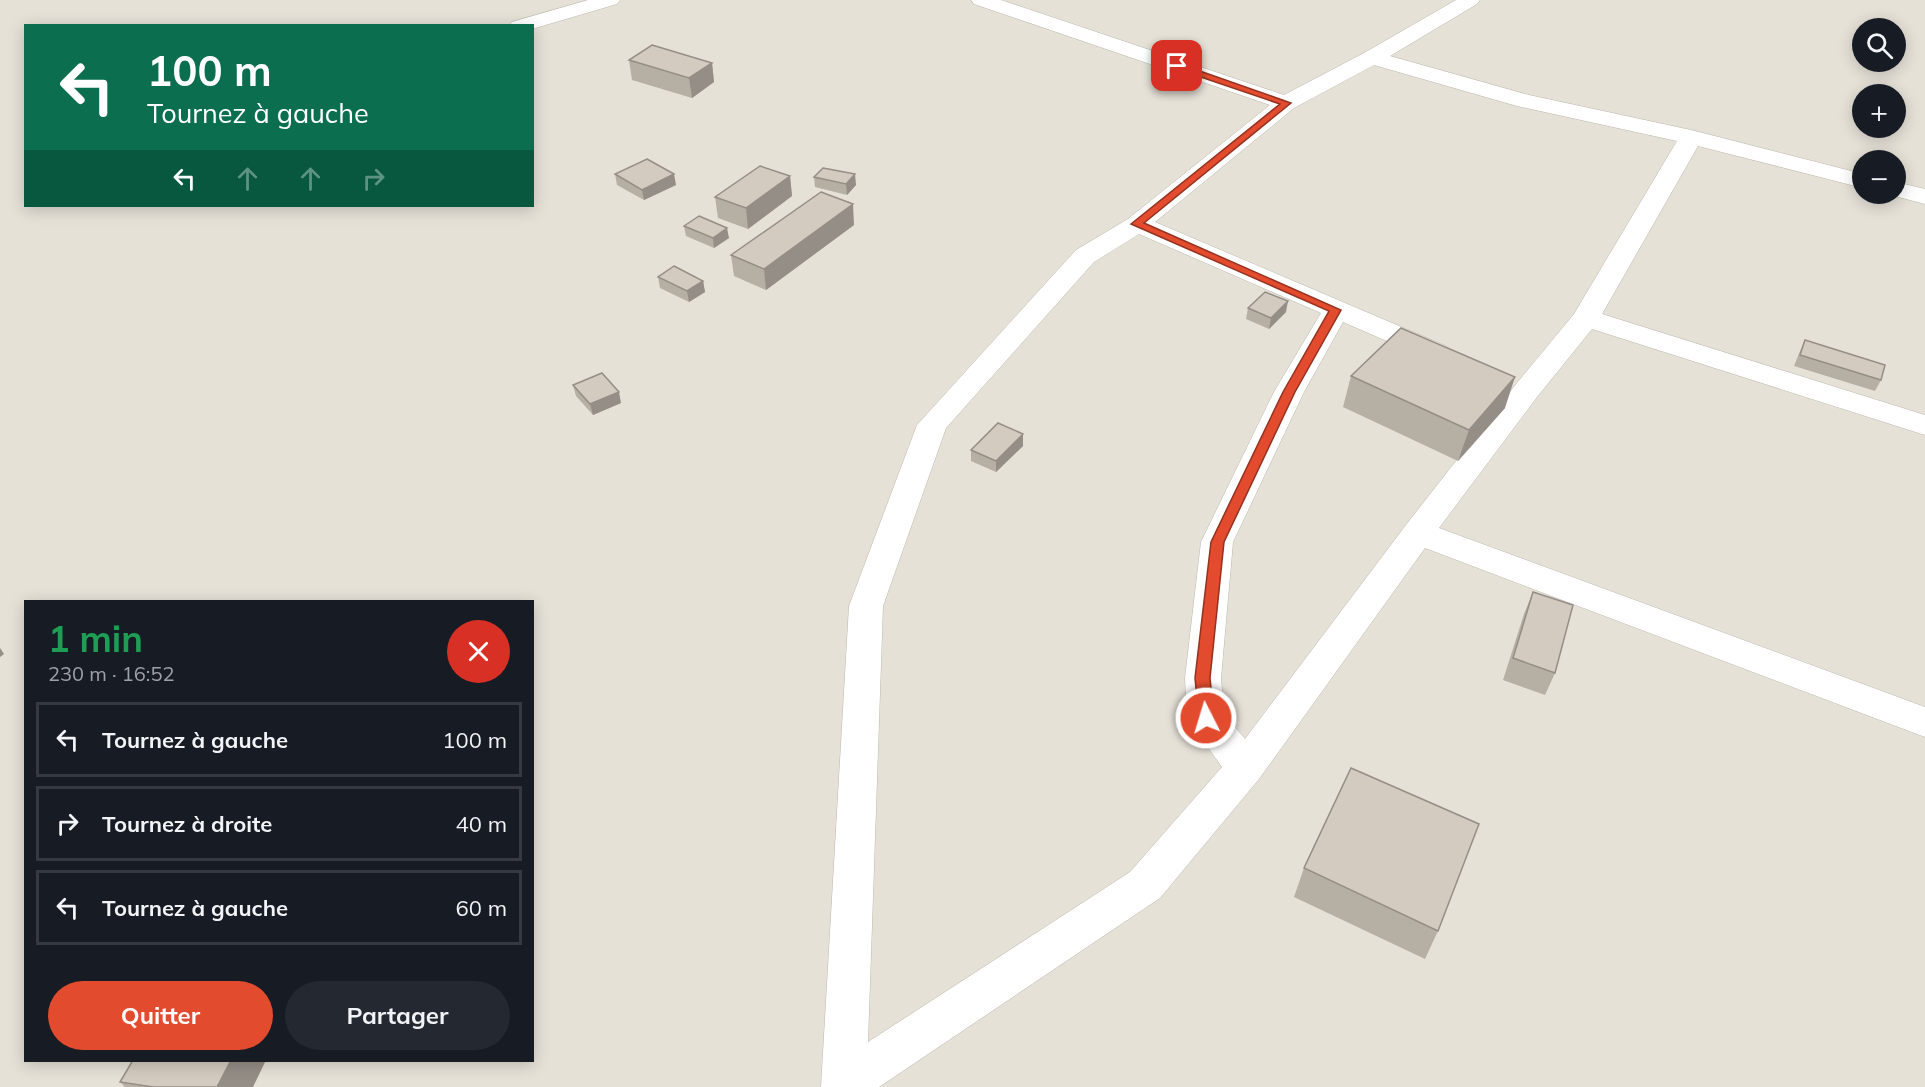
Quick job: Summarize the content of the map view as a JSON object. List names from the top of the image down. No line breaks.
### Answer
{"page":{"map_buttons":["+","−"],"turn":["100 m","Tournez à gauche"],"heading":["1 min","230 m · 16:52"],"list":[{"name":"Tournez à gauche","value":"100 m"},{"name":"Tournez à droite","value":"40 m"},{"name":"Tournez à gauche","value":"60 m"}],"buttons":["Quitter","Partager"]}}
